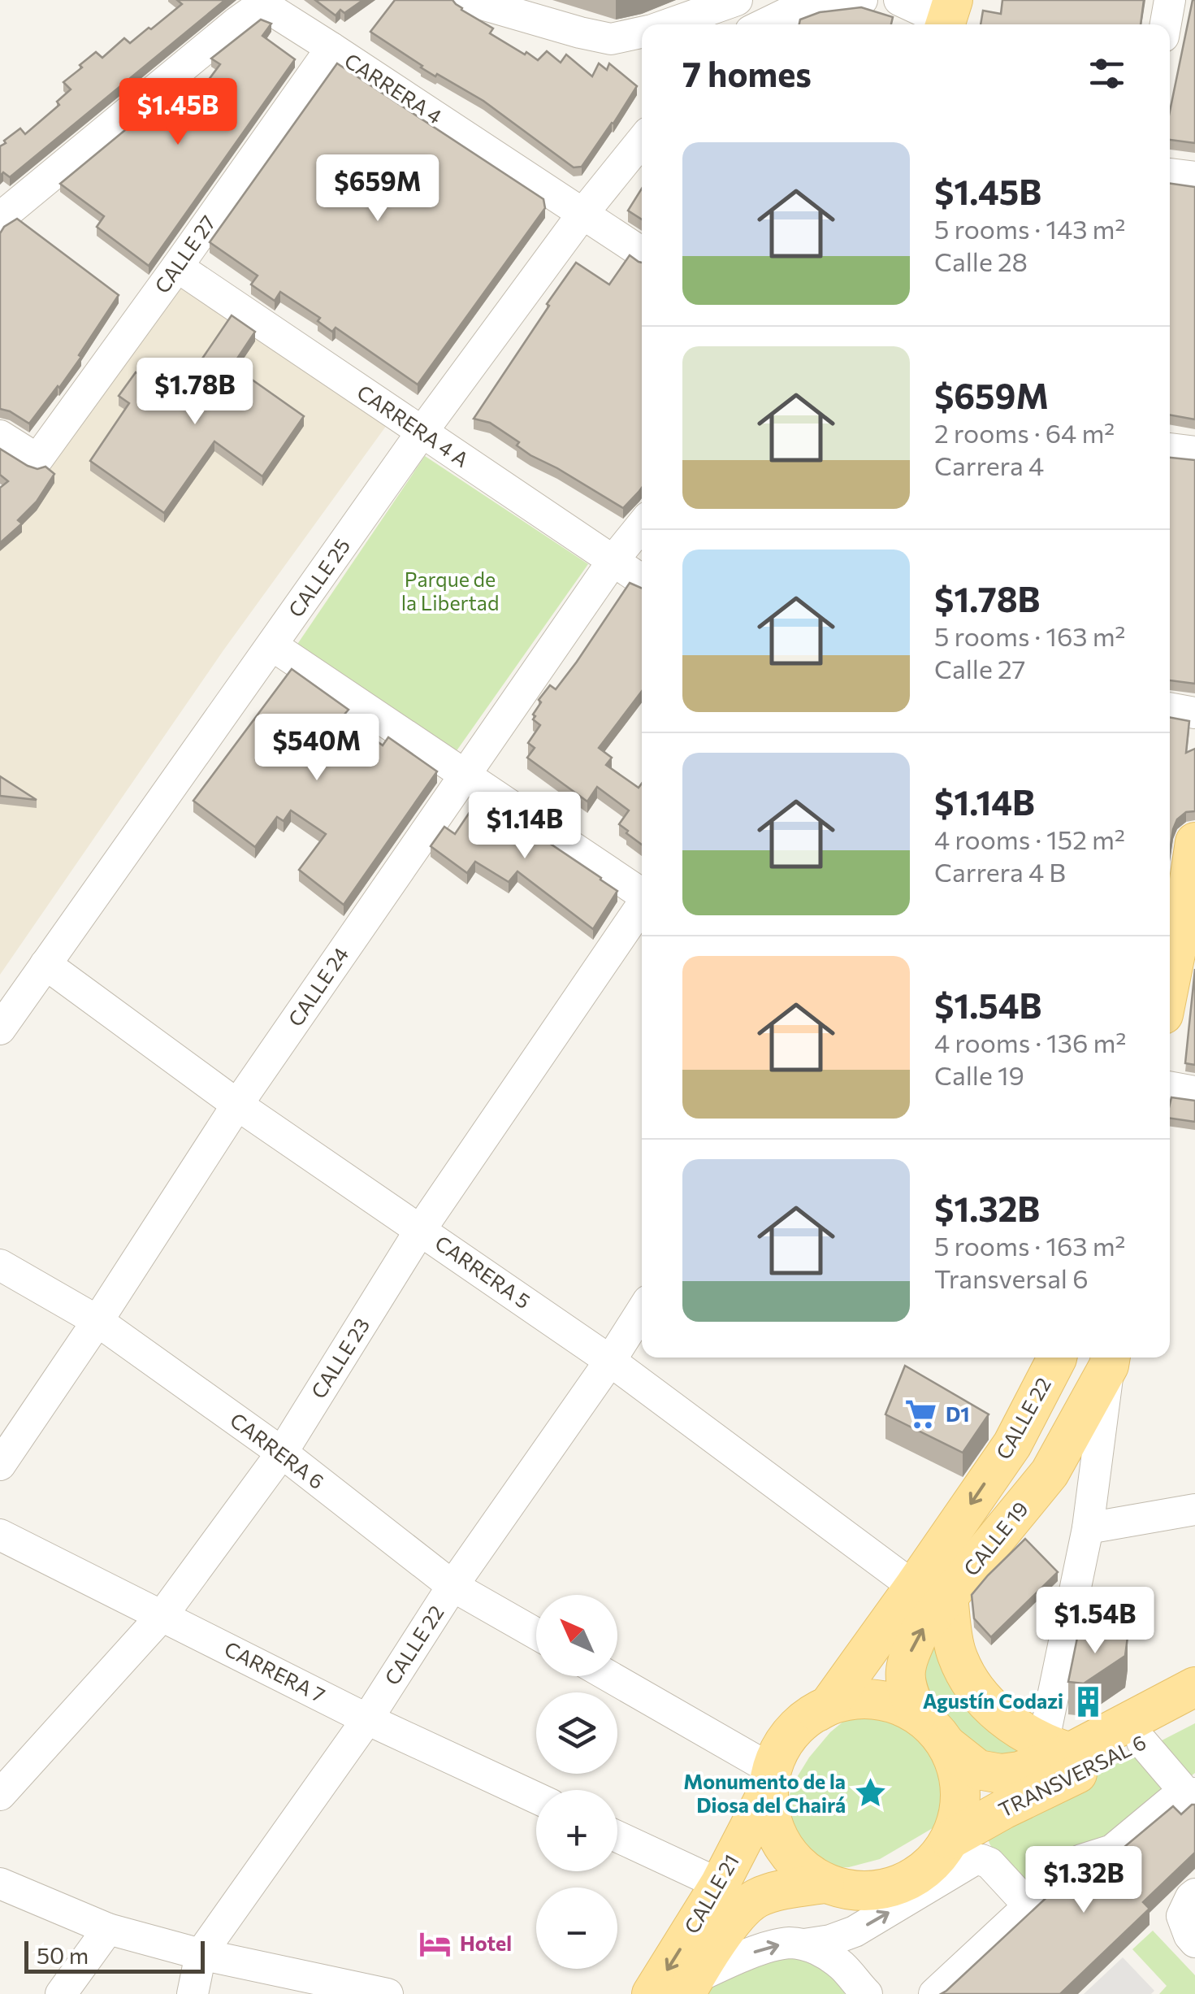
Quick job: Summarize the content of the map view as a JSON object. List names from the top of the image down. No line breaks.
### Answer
{"streets":{"main road":["CALLE 22","CALLE 19","TRANSVERSAL 6","CALLE 21"],"street":["CARRERA 4","CALLE 27","CARRERA 4 A","CALLE 25","CALLE 24","CARRERA 5","CALLE 23","CARRERA 6","CARRERA 7"]},"crossings":[["CARRERA 4","CALLE 27"],["CARRERA 4","CALLE 25"],["CALLE 27","CARRERA 4 A"],["CARRERA 4 A","CALLE 25"],["CARRERA 4 A","CALLE 24"],["CALLE 25","CARRERA 5"],["CALLE 24","CARRERA 5"],["CALLE 24","CARRERA 6"],["CARRERA 5","CALLE 23"],["CARRERA 5","CALLE 22"],["CARRERA 5","CALLE 19"],["CALLE 23","CARRERA 6"],["CALLE 23","CARRERA 7"],["CALLE 22","CARRERA 6"],["CALLE 22","CALLE 19"],["CALLE 22","CARRERA 7"],["CALLE 22","TRANSVERSAL 6"],["CALLE 22","CALLE 21"],["CALLE 19","TRANSVERSAL 6"],["CALLE 19","CALLE 21"],["TRANSVERSAL 6","CALLE 21"]],"parks":["Parque de la Libertad"],"places":{"supermarket":["D1"],"building":["Agustín Codazi"],"place":["Monumento de la Diosa del Chairá"],"hotel":["Hotel"]},"scale_bar":"50 m","north":"top left","page":{"heading":"7 homes","price":["$1.45B","$659M","$1.78B","$540M","$1.14B","$1.54B","$1.32B"],"list":[{"name":"$1.45B","note":"5 rooms · 143 m² · Calle 28"},{"name":"$659M","note":"2 rooms · 64 m² · Carrera 4"},{"name":"$1.78B","note":"5 rooms · 163 m² · Calle 27"},{"name":"$1.14B","note":"4 rooms · 152 m² · Carrera 4 B"},{"name":"$1.54B","note":"4 rooms · 136 m² · Calle 19"},{"name":"$1.32B","note":"5 rooms · 163 m² · Transversal 6"}],"map_buttons":["+","−"],"scale":"50 m"}}
